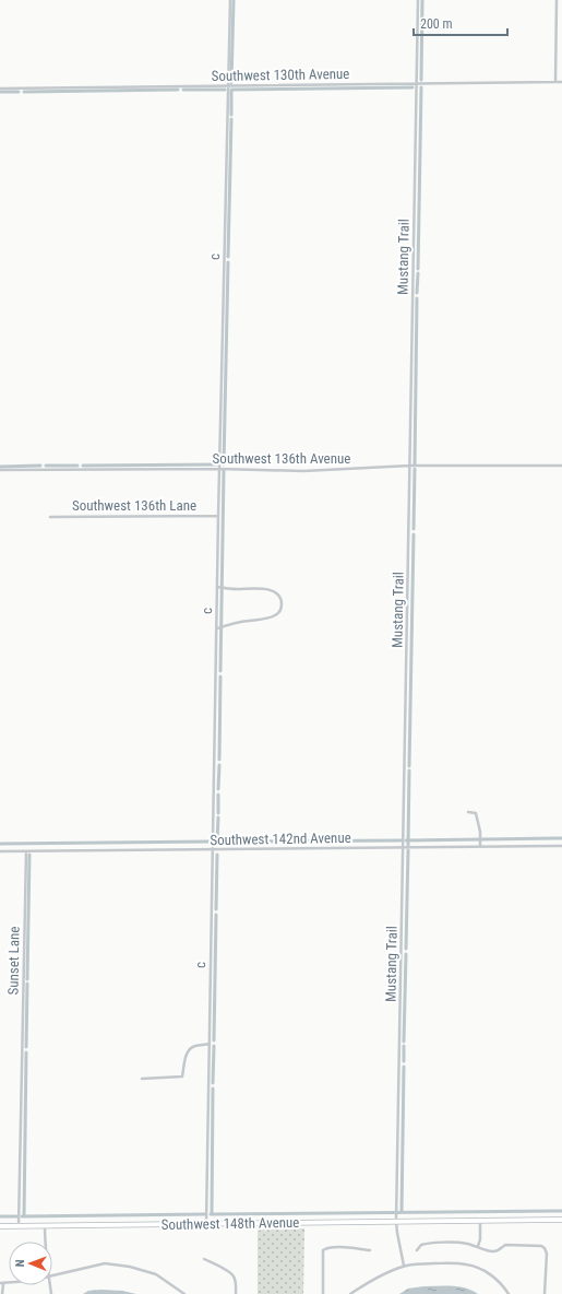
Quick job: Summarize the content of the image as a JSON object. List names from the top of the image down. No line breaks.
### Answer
{"streets":{"street":["Southwest 130th Avenue","c","Mustang Trail","Southwest 136th Avenue","Southwest 136th Lane","Southwest 142nd Avenue","Sunset Lane","Southwest 148th Avenue"]},"crossings":[["Southwest 130th Avenue","c"],["Southwest 130th Avenue","Mustang Trail"],["c","Southwest 136th Avenue"],["c","Southwest 136th Lane"],["c","Southwest 142nd Avenue"],["c","Southwest 148th Avenue"],["Mustang Trail","Southwest 136th Avenue"],["Mustang Trail","Southwest 142nd Avenue"],["Mustang Trail","Southwest 148th Avenue"],["Southwest 142nd Avenue","Sunset Lane"],["Sunset Lane","Southwest 148th Avenue"]],"scale_bar":"200 m","north":"left"}
